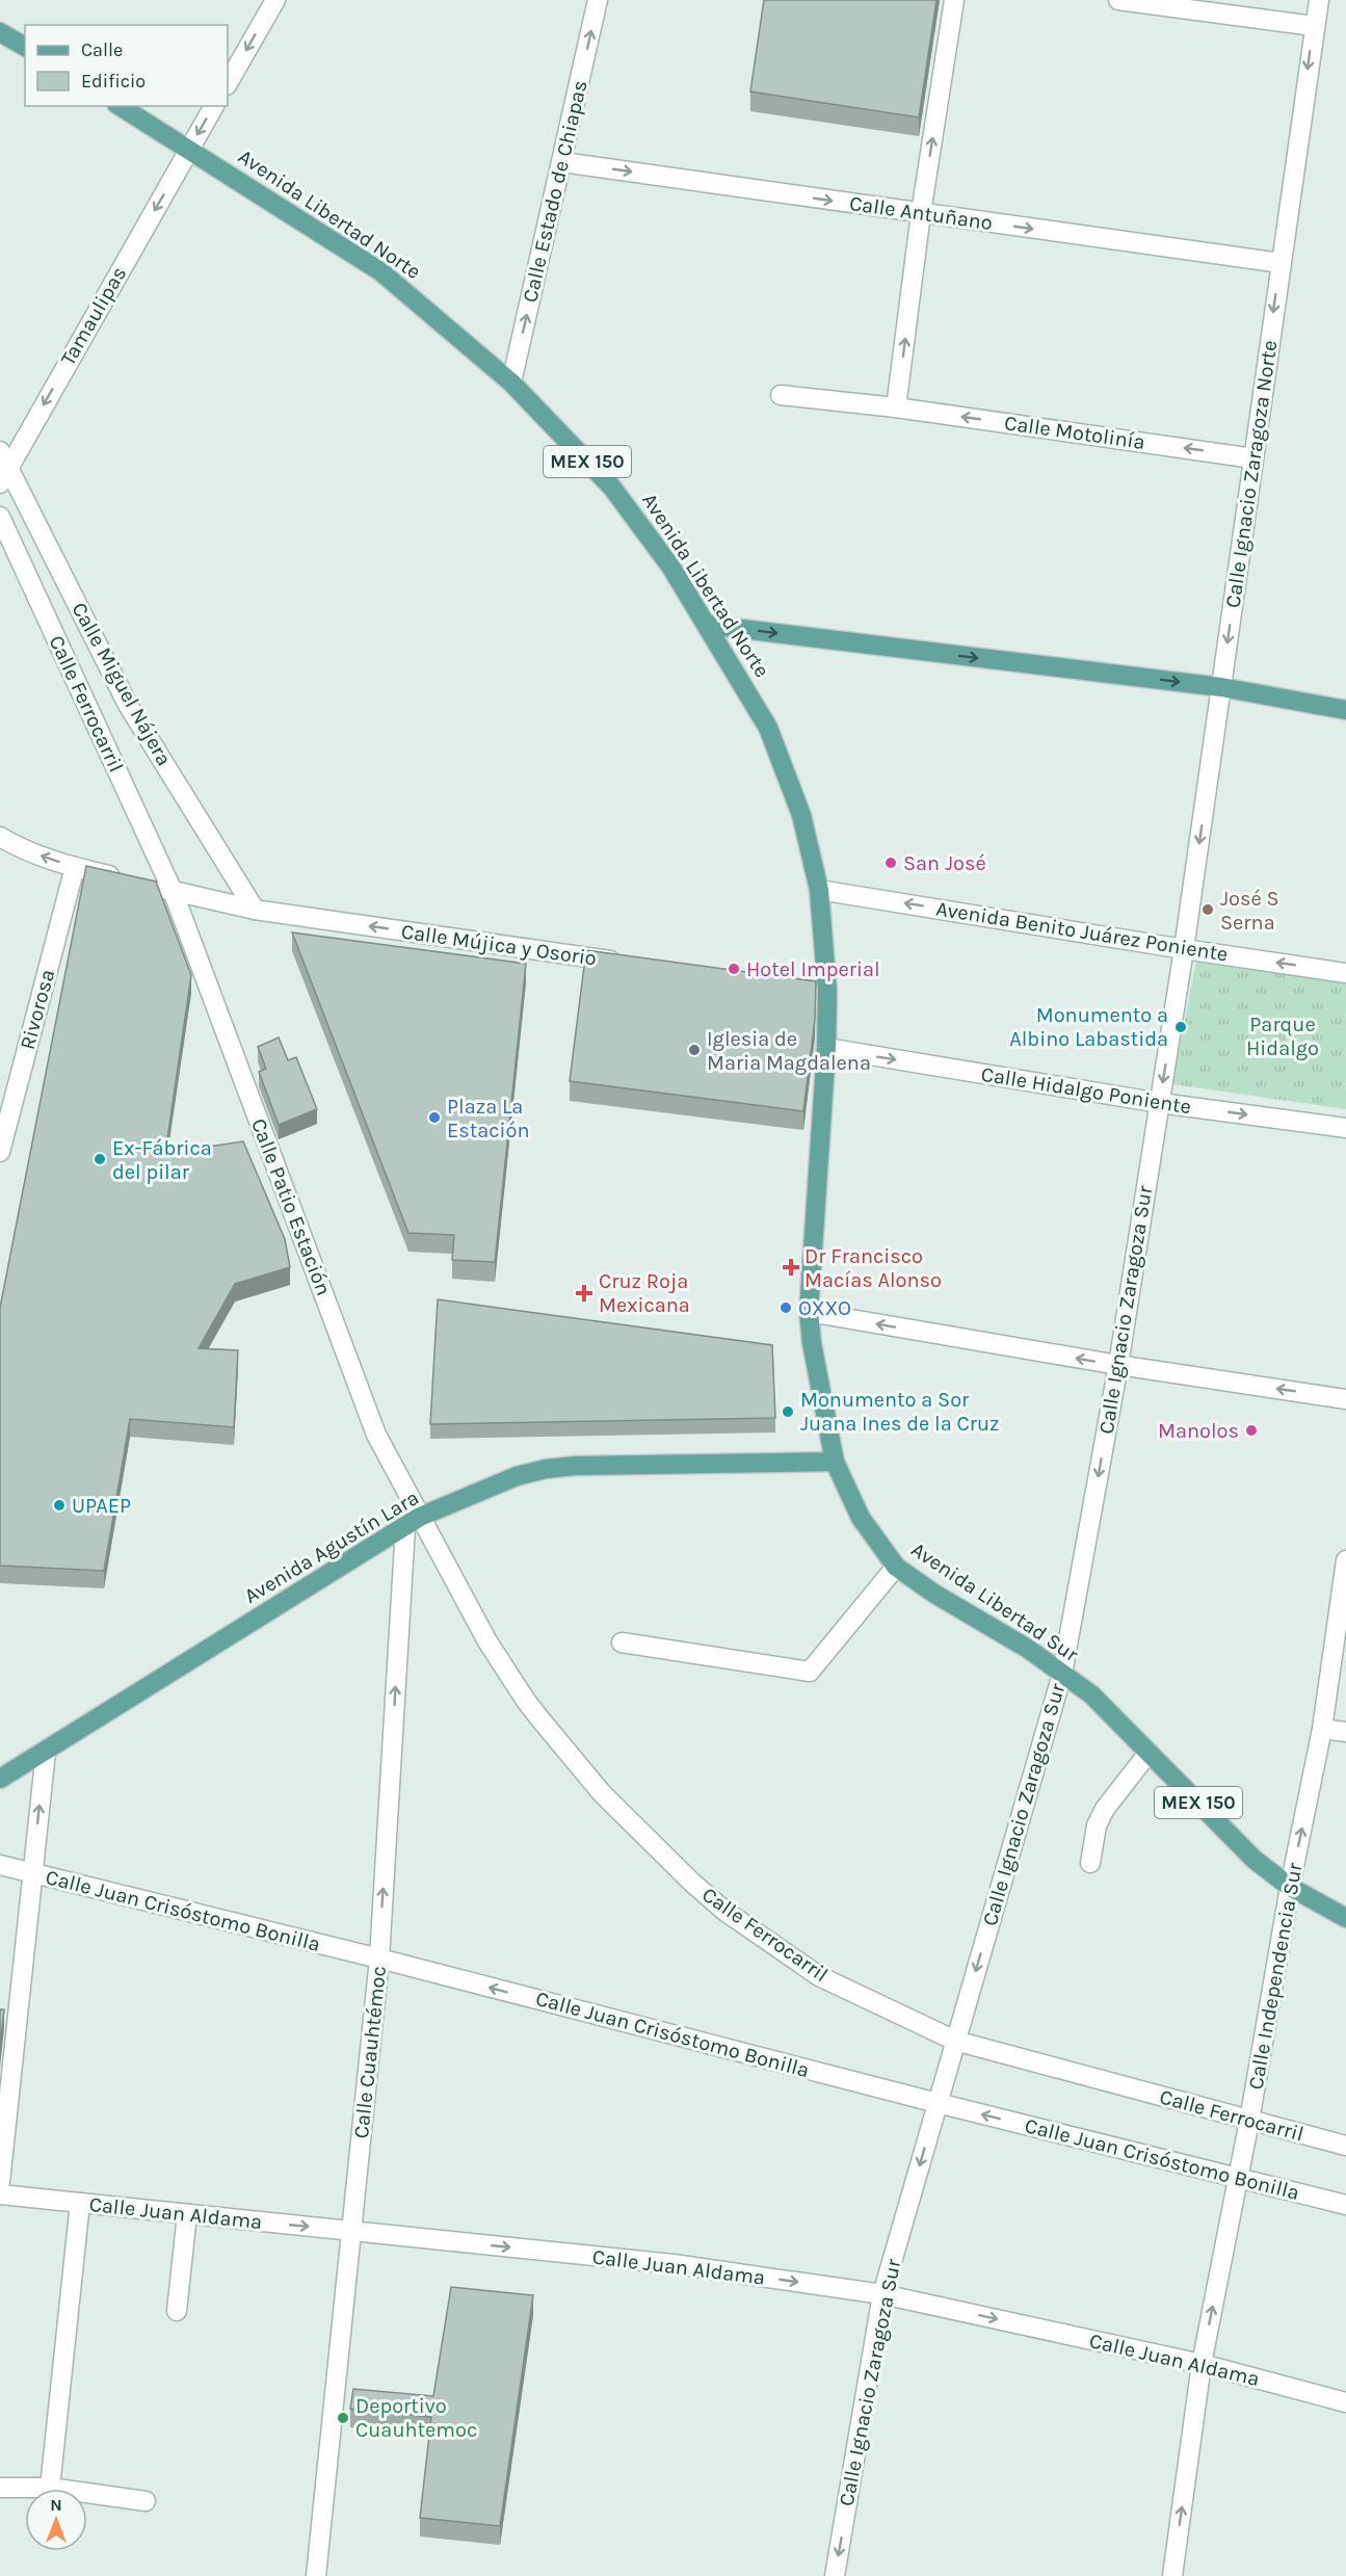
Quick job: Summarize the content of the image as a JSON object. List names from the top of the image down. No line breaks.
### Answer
{"streets":{"main road":["Avenida Libertad Norte","MEX 150","Avenida Agustín Lara","Avenida Libertad Sur"],"street":["Calle Estado de Chiapas","Calle Antuñano","Tamaulipas","Calle Motolinía","Calle Ignacio Zaragoza Norte","Calle Miguel Nájera","Calle Ferrocarril","Avenida Benito Juárez Poniente","Calle Mújica y Osorio","Rivorosa","Calle Hidalgo Poniente","Calle Patio Estación","Calle Ignacio Zaragoza Sur","Calle Juan Crisóstomo Bonilla","Calle Independencia Sur","Calle Cuauhtémoc","Calle Juan Aldama"]},"crossings":[["Calle Estado de Chiapas","Calle Antuñano"],["Calle Estado de Chiapas","Avenida Libertad Norte"],["Calle Antuñano","Calle Ignacio Zaragoza Norte"],["Avenida Libertad Norte","Tamaulipas"],["Avenida Libertad Norte","Avenida Benito Juárez Poniente"],["Avenida Libertad Norte","Avenida Libertad Sur"],["Tamaulipas","Calle Miguel Nájera"],["Calle Motolinía","Calle Ignacio Zaragoza Norte"],["Calle Ignacio Zaragoza Norte","Avenida Benito Juárez Poniente"],["Calle Ignacio Zaragoza Norte","Calle Ignacio Zaragoza Sur"],["Calle Miguel Nájera","Calle Mújica y Osorio"],["Calle Ferrocarril","Calle Mújica y Osorio"],["Calle Ferrocarril","Calle Patio Estación"],["Calle Ferrocarril","Calle Ignacio Zaragoza Sur"],["Calle Ferrocarril","Avenida Agustín Lara"],["Calle Ferrocarril","Calle Independencia Sur"],["Calle Ferrocarril","Calle Cuauhtémoc"],["Avenida Benito Juárez Poniente","Calle Ignacio Zaragoza Sur"],["Calle Mújica y Osorio","Calle Patio Estación"],["Calle Hidalgo Poniente","Calle Ignacio Zaragoza Sur"],["Calle Hidalgo Poniente","Avenida Libertad Sur"],["Calle Patio Estación","Avenida Agustín Lara"],["Calle Patio Estación","Calle Cuauhtémoc"],["Calle Ignacio Zaragoza Sur","Avenida Libertad Sur"],["Calle Ignacio Zaragoza Sur","Calle Juan Crisóstomo Bonilla"],["Calle Ignacio Zaragoza Sur","Calle Juan Aldama"],["Avenida Agustín Lara","Avenida Libertad Sur"],["Avenida Agustín Lara","Calle Cuauhtémoc"],["Avenida Libertad Sur","Calle Independencia Sur"],["Calle Juan Crisóstomo Bonilla","Calle Independencia Sur"],["Calle Juan Crisóstomo Bonilla","Calle Cuauhtémoc"],["Calle Independencia Sur","Calle Juan Aldama"],["Calle Cuauhtémoc","Calle Juan Aldama"]],"one_way":["Calle Estado de Chiapas","Calle Antuñano","Tamaulipas","Calle Motolinía","Calle Ignacio Zaragoza Norte","Avenida Benito Juárez Poniente","Calle Mújica y Osorio","Calle Hidalgo Poniente","Calle Ignacio Zaragoza Sur","Calle Juan Crisóstomo Bonilla","Calle Independencia Sur","Calle Cuauhtémoc","Calle Juan Aldama"],"parks":["Parque Hidalgo"],"places":{"other":["San José","José S Serna","Hotel Imperial","Monumento a Albino Labastida","Iglesia de Maria Magdalena","Plaza La Estación","Ex-Fábrica del pilar","OXXO","Monumento a Sor Juana Ines de la Cruz","Manolos","UPAEP","Deportivo Cuauhtemoc"],"health":["Dr Francisco Macías Alonso","Cruz Roja Mexicana"]},"legend":["Calle","Edificio"],"north":"top"}
